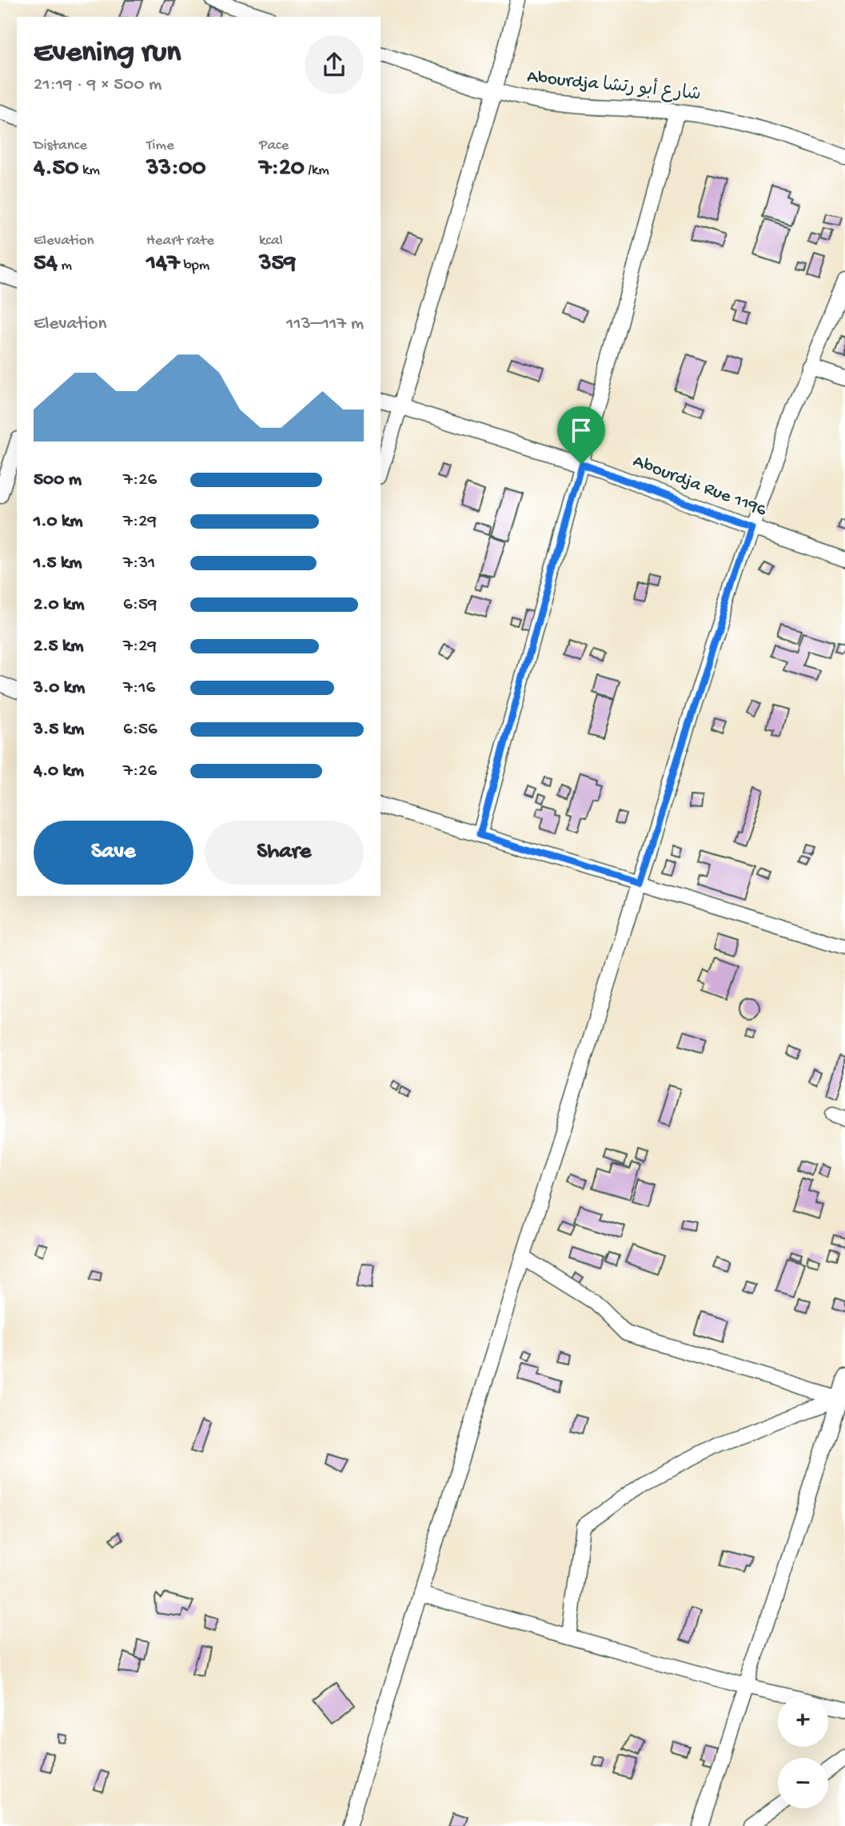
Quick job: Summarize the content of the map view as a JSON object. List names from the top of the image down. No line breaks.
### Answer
{"streets":{"street":["Abourdja شارع أبو رتشا","Abourdja Rue 1196"]},"page":{"heading":["Evening run","21:19 · 9 × 500 m"],"stats":[["Distance","4.50 km"],["Time","33:00"],["Pace","7:20 /km"],["Elevation","54 m"],["Heart rate","147 bpm"],["kcal","359"]],"chart":["Elevation","113–117 m"],"list":[{"name":"500 m","note":"7:26"},{"name":"1.0 km","note":"7:29"},{"name":"1.5 km","note":"7:31"},{"name":"2.0 km","note":"6:59"},{"name":"2.5 km","note":"7:29"},{"name":"3.0 km","note":"7:16"},{"name":"3.5 km","note":"6:56"},{"name":"4.0 km","note":"7:26"}],"buttons":["Save","Share"],"map_buttons":["+","−"]}}
